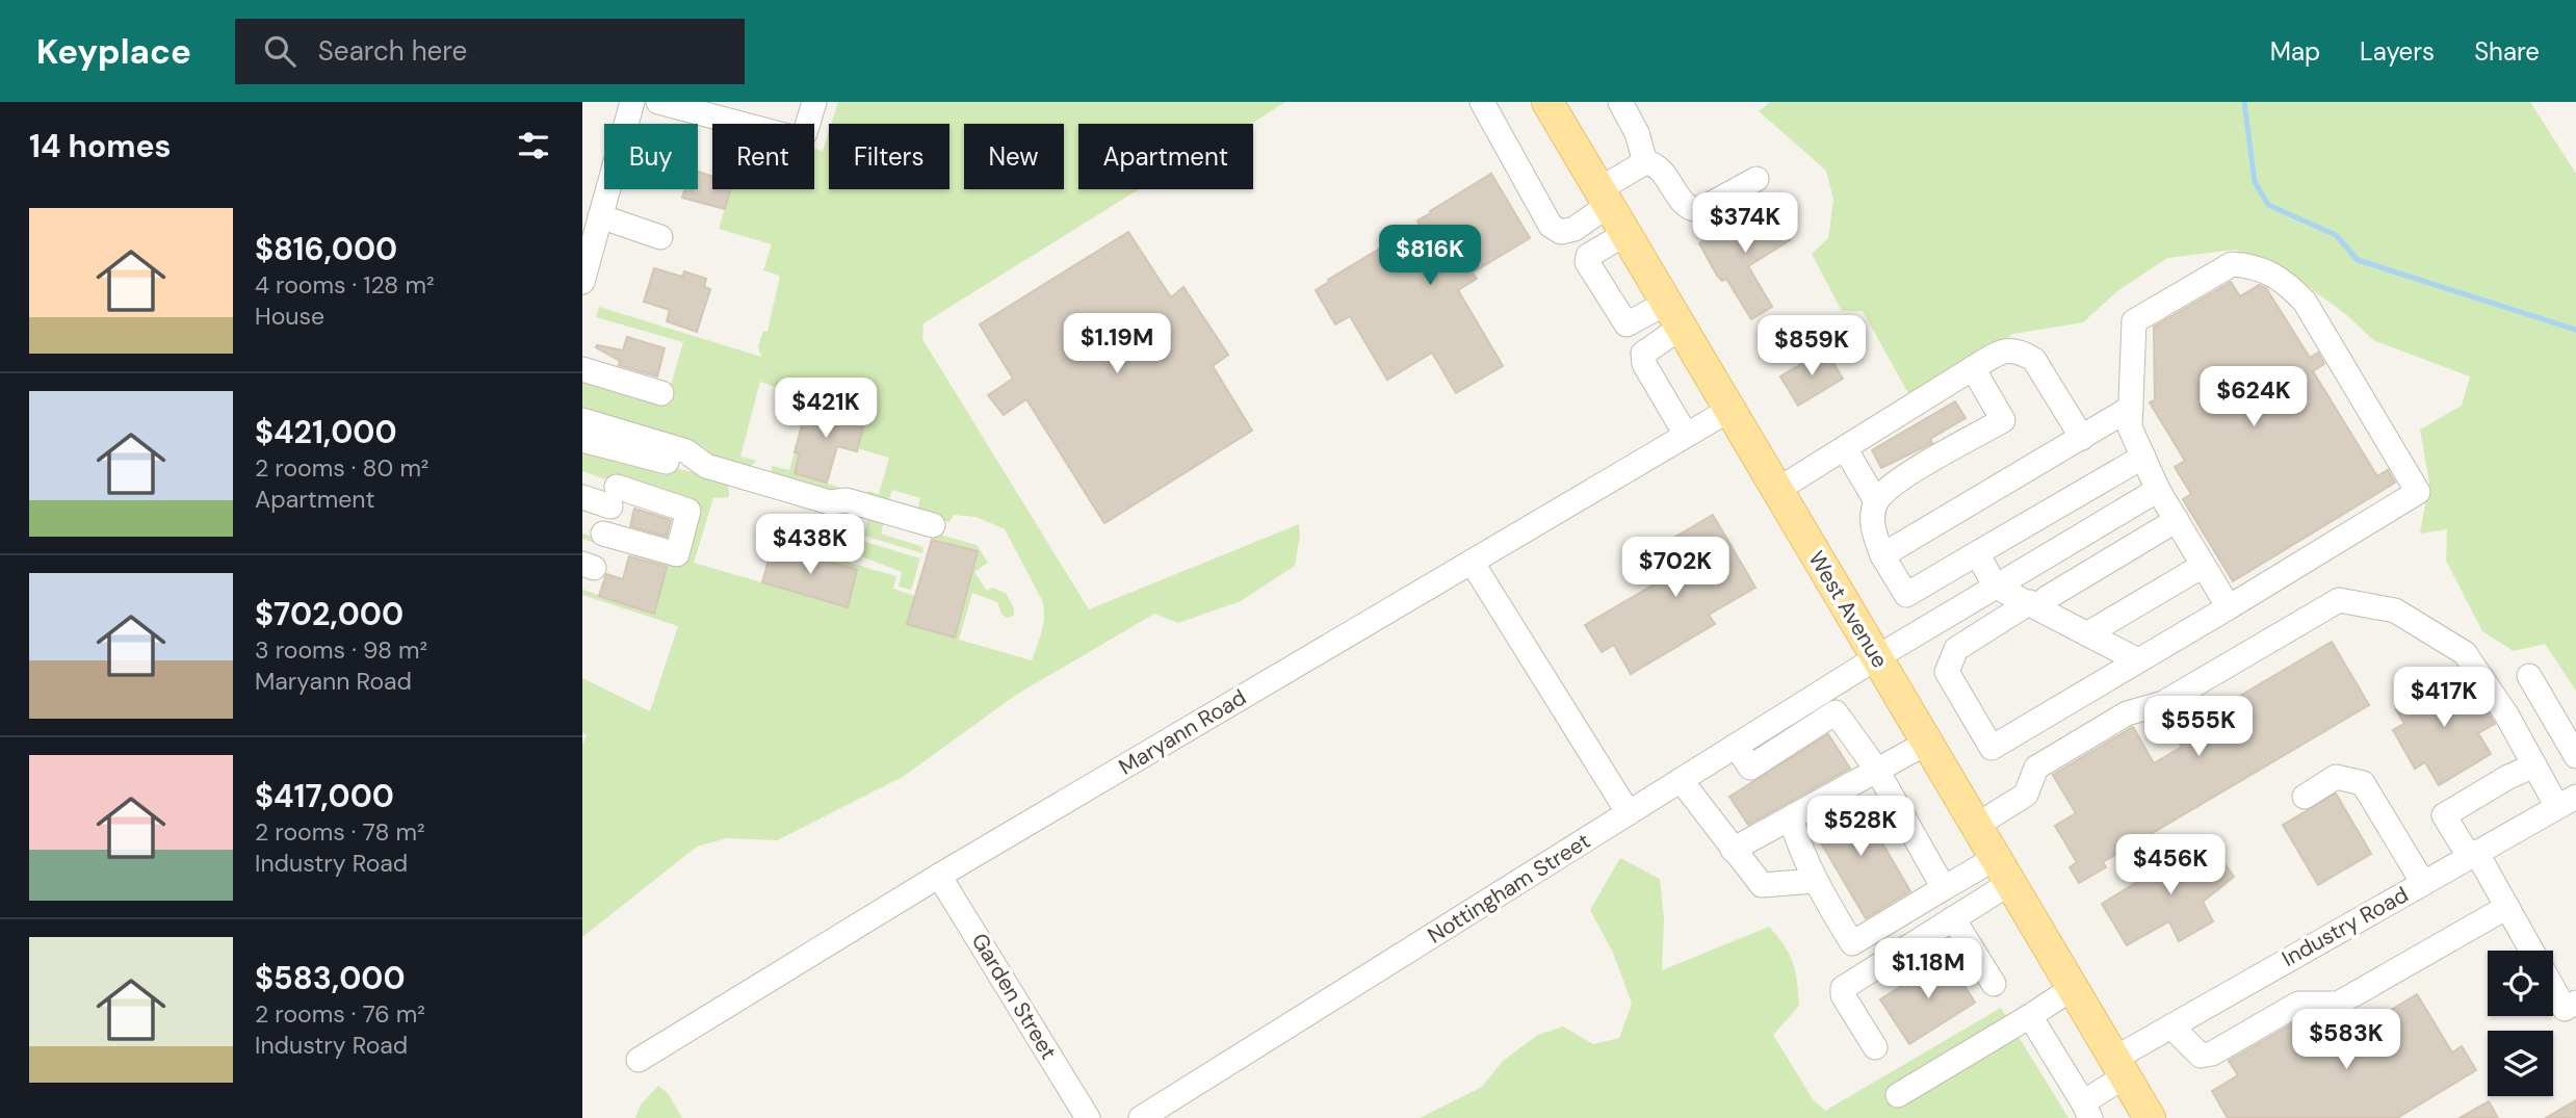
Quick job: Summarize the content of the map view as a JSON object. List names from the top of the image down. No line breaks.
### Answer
{"streets":{"main road":["West Avenue"],"street":["Maryann Road","Nottingham Street","Industry Road","Garden Street"]},"crossings":[["West Avenue","Maryann Road"],["West Avenue","Nottingham Street"],["West Avenue","Industry Road"],["Maryann Road","Garden Street"]],"page":{"header":"Keyplace","search":"Search here","nav":["Map","Layers","Share"],"heading":"14 homes","chip":["Buy","Rent","Filters","New","Apartment"],"list":[{"name":"$816,000","note":"4 rooms · 128 m² · House"},{"name":"$421,000","note":"2 rooms · 80 m² · Apartment"},{"name":"$702,000","note":"3 rooms · 98 m² · Maryann Road"},{"name":"$417,000","note":"2 rooms · 78 m² · Industry Road"},{"name":"$583,000","note":"2 rooms · 76 m² · Industry Road"}],"price":["$374K","$816K","$1.19M","$859K","$624K","$421K","$438K","$702K","$417K","$555K","$528K","$456K","$1.18M","$583K"]}}
